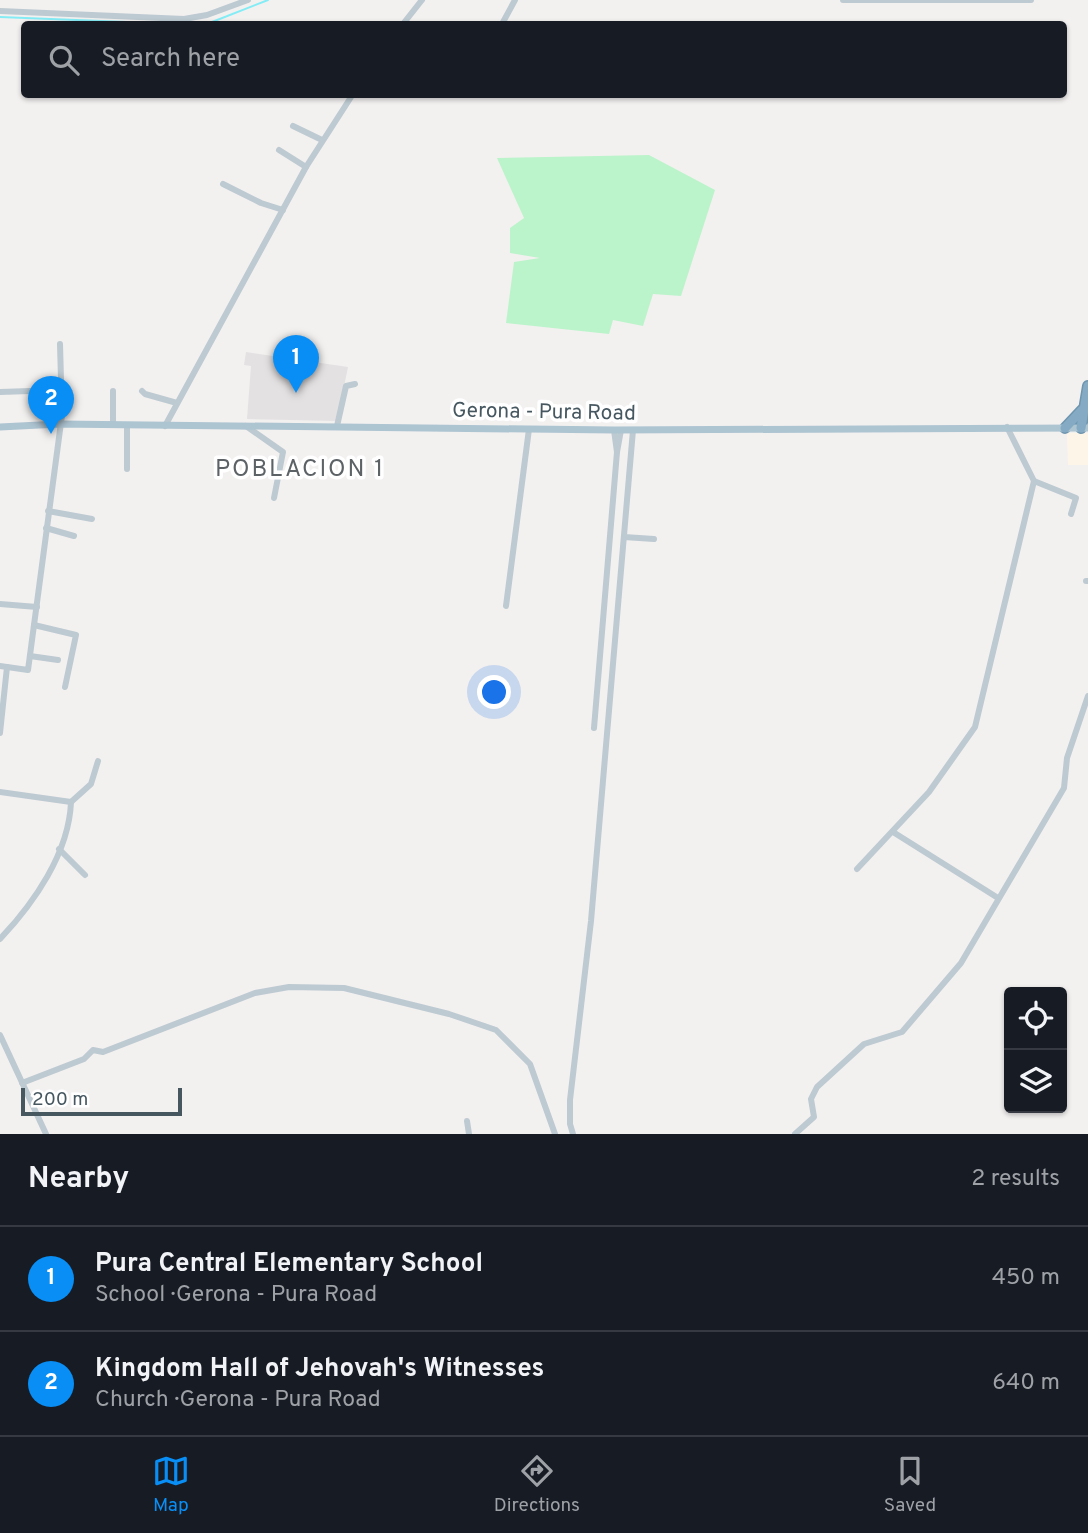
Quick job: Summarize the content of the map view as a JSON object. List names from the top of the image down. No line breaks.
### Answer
{"streets":{"main road":["Gerona - Pura Road"]},"districts":["POBLACION 1"],"scale_bar":"200 m","page":{"search":"Search here","pins":["1","2"],"scale":"200 m","heading":["Nearby","2 results"],"list":[{"mark":"1","name":"Pura Central Elementary School","note":"School · Gerona - Pura Road","value":"450 m"},{"mark":"2","name":"Kingdom Hall of Jehovah's Witnesses","note":"Church · Gerona - Pura Road","value":"640 m"}],"nav":["Map","Directions","Saved"]}}
